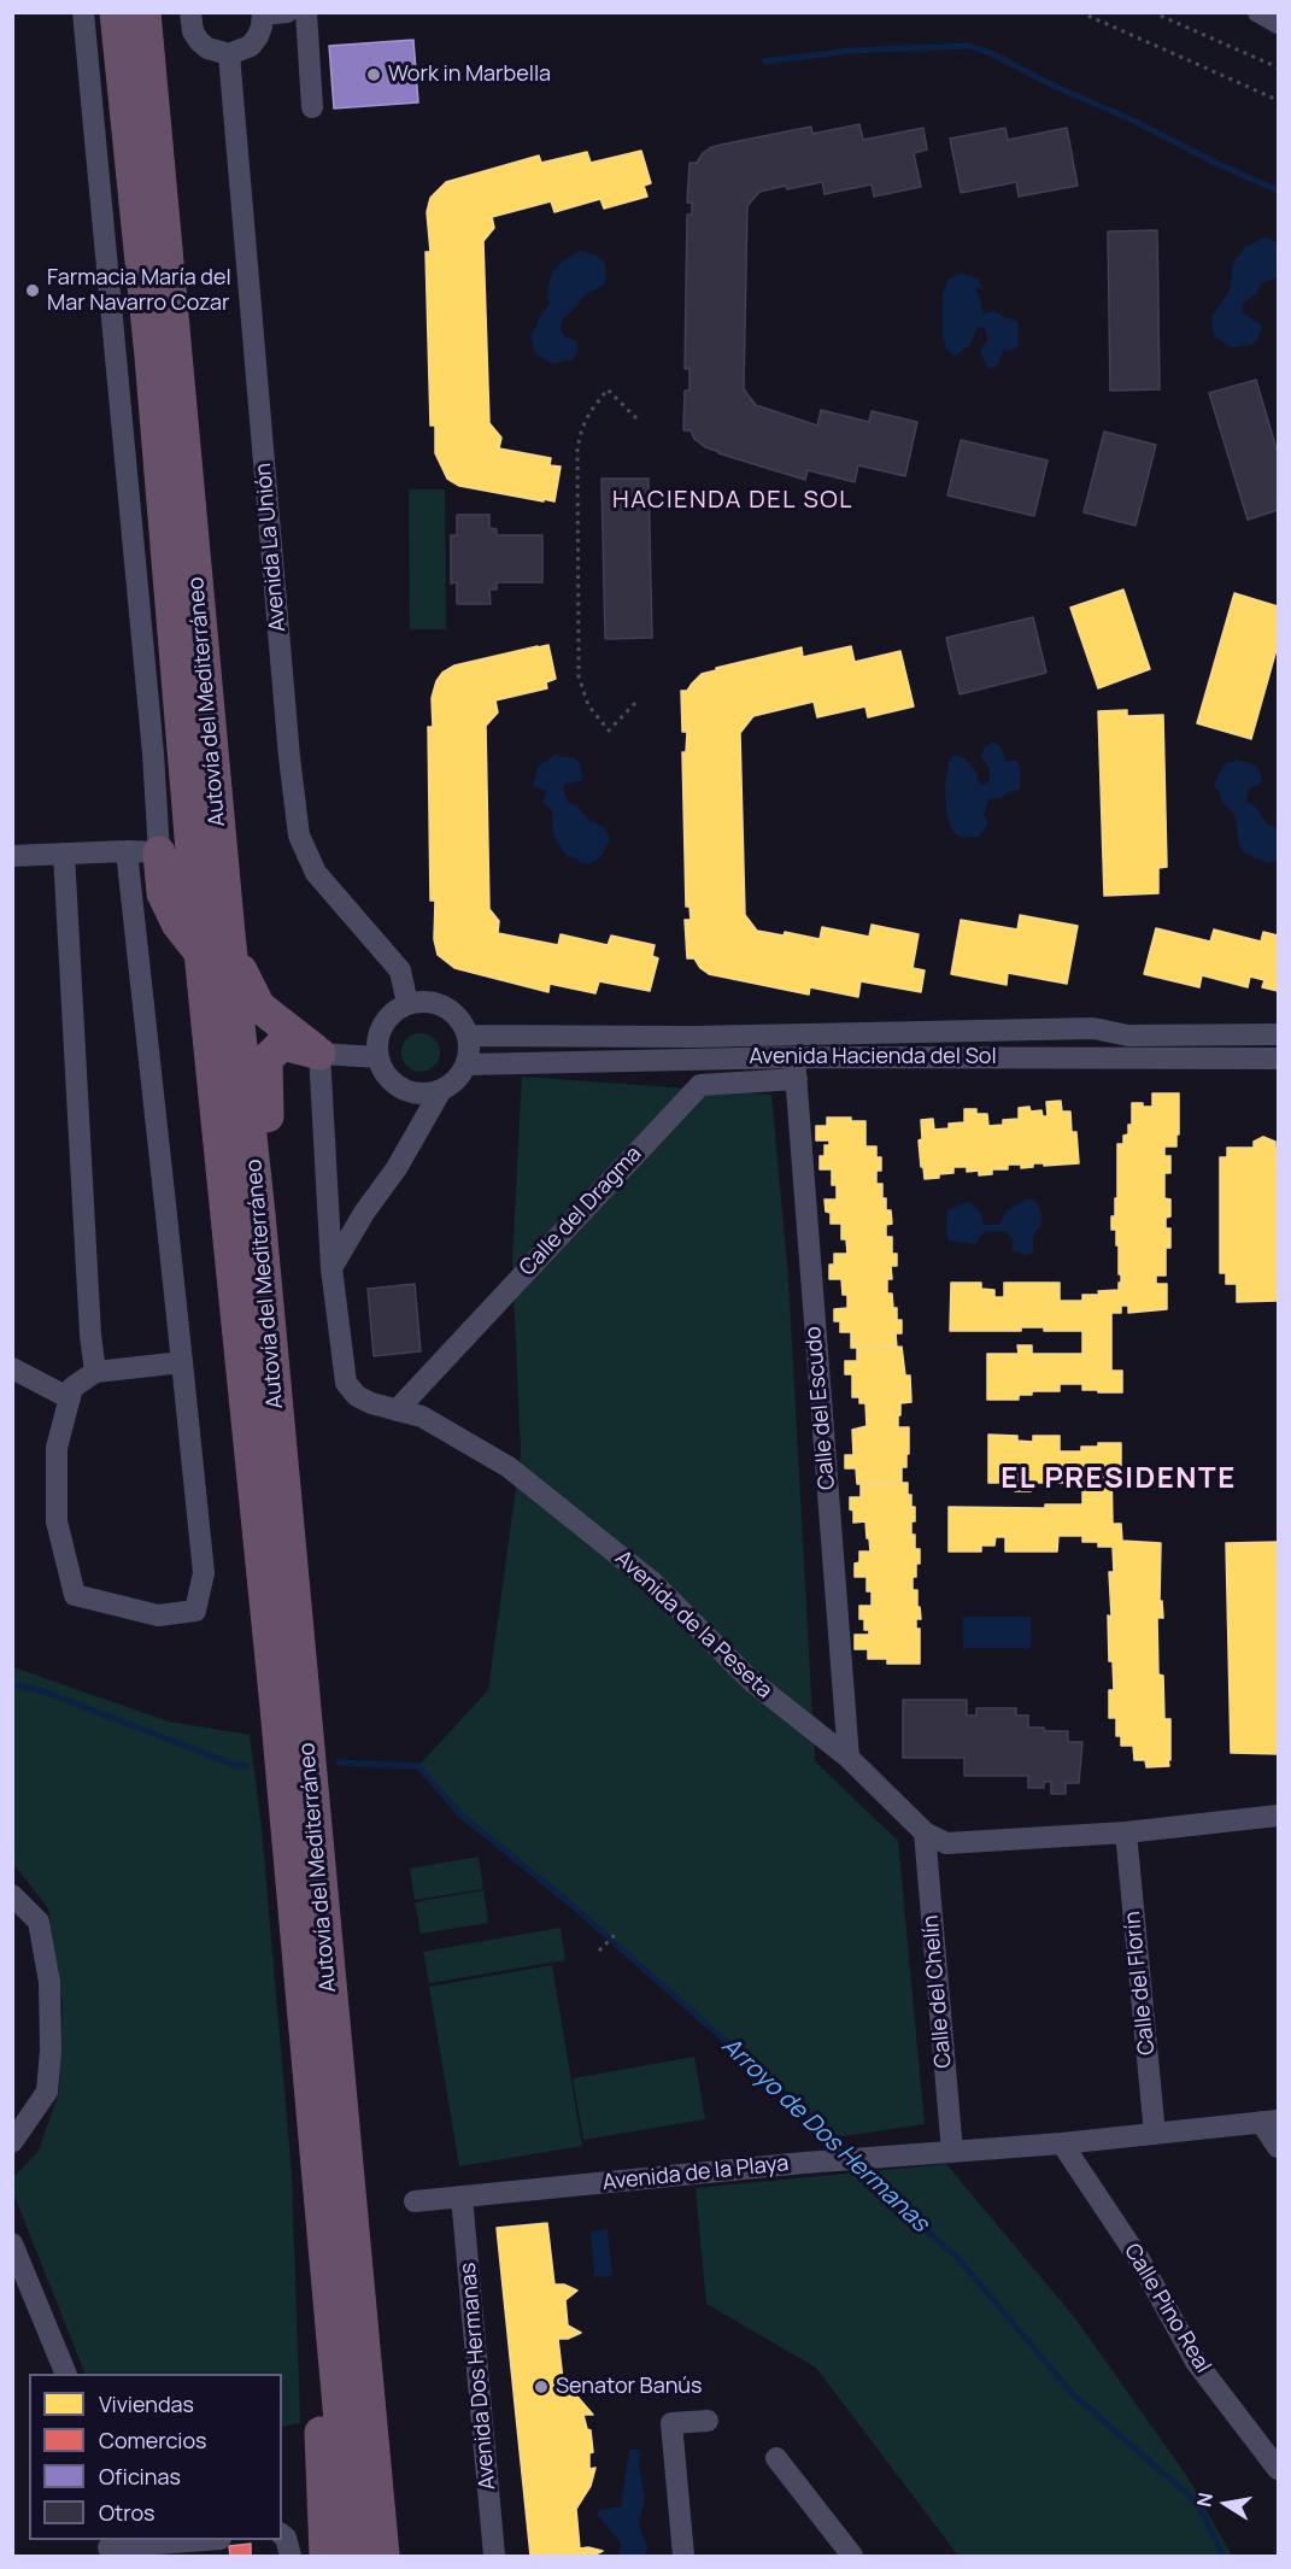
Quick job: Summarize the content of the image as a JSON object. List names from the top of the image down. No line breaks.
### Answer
{"streets":{"highway":["Autovía del Mediterráneo"],"street":["Avenida La Unión","Avenida Hacienda del Sol","Calle del Dragma","Calle del Escudo","Avenida de la Peseta","Calle del Florín","Calle del Chelín","Avenida de la Playa","Calle Pino Real","Avenida Dos Hermanas"]},"crossings":[["Avenida La Unión","Avenida Hacienda del Sol"],["Avenida Hacienda del Sol","Calle del Dragma"],["Avenida Hacienda del Sol","Calle del Escudo"],["Calle del Dragma","Calle del Escudo"],["Calle del Dragma","Avenida de la Peseta"],["Calle del Escudo","Avenida de la Peseta"],["Avenida de la Peseta","Calle del Florín"],["Avenida de la Peseta","Calle del Chelín"],["Calle del Florín","Avenida de la Playa"],["Calle del Chelín","Avenida de la Playa"],["Avenida de la Playa","Calle Pino Real"],["Avenida de la Playa","Avenida Dos Hermanas"]],"districts":["HACIENDA DEL SOL","EL PRESIDENTE"],"water":["Arroyo de Dos Hermanas"],"places":["Work in Marbella","Farmacia María del Mar Navarro Cozar","Senator Banús"],"legend":["Viviendas","Comercios","Oficinas","Otros"],"north":"left"}
